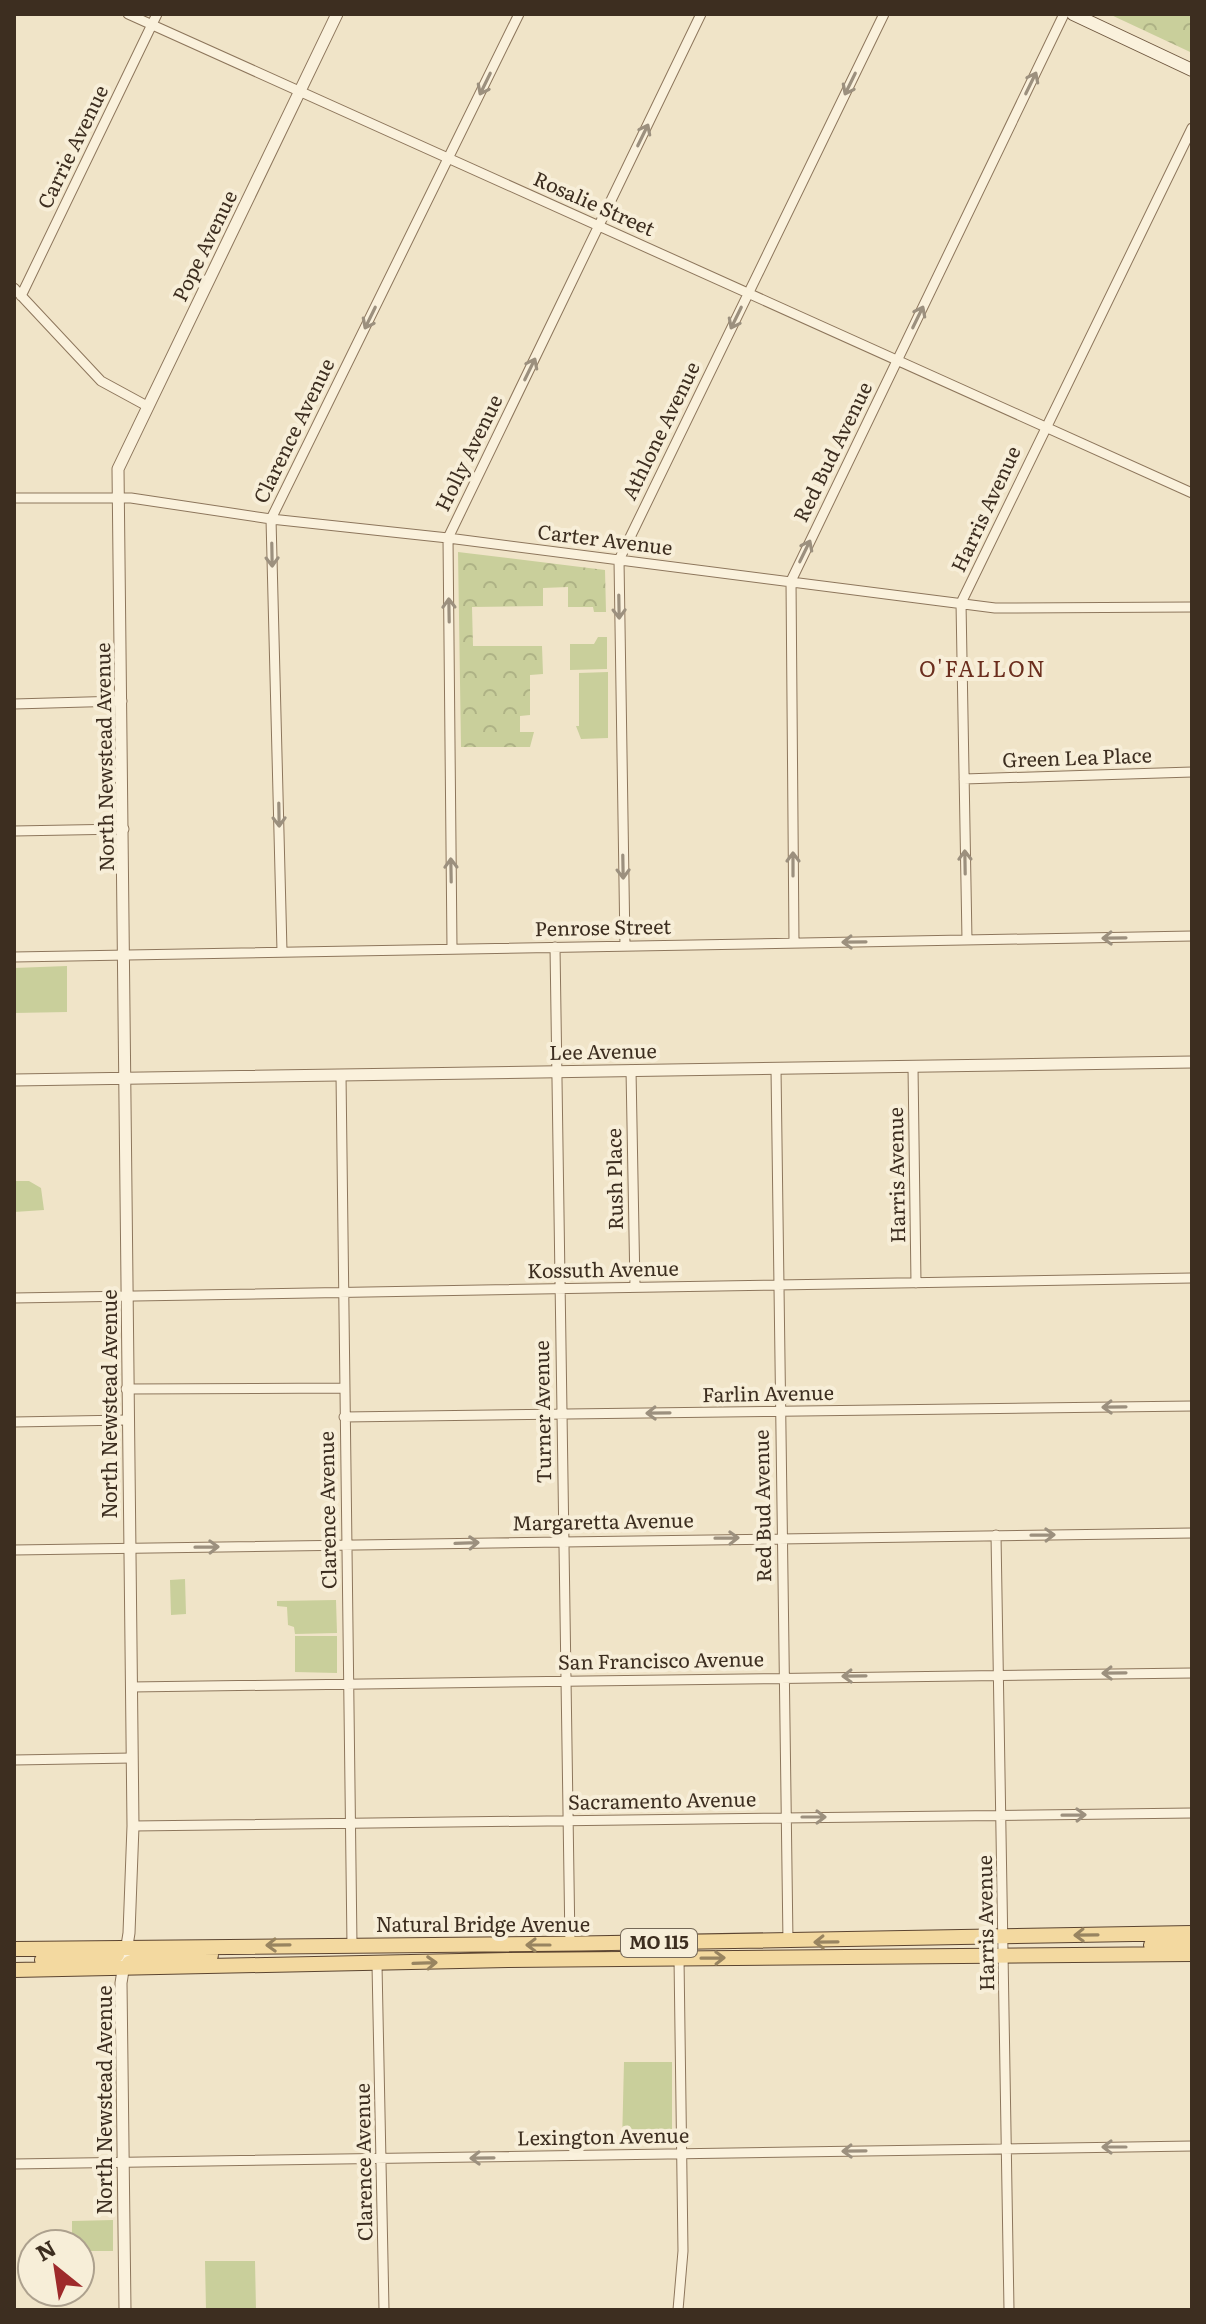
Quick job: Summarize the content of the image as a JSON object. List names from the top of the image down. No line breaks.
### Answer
{"streets":{"main road":["Natural Bridge Avenue","MO 115"],"street":["Carrie Avenue","Rosalie Street","Pope Avenue","Clarence Avenue","Athlone Avenue","Red Bud Avenue","Holly Avenue","Harris Avenue","Carter Avenue","North Newstead Avenue","Green Lea Place","Penrose Street","Lee Avenue","Rush Place","Kossuth Avenue","Farlin Avenue","Turner Avenue","Margaretta Avenue","San Francisco Avenue","Sacramento Avenue","Lexington Avenue"]},"crossings":[["Carrie Avenue","Rosalie Street"],["Rosalie Street","Pope Avenue"],["Rosalie Street","Clarence Avenue"],["Rosalie Street","Athlone Avenue"],["Rosalie Street","Red Bud Avenue"],["Rosalie Street","Holly Avenue"],["Rosalie Street","Harris Avenue"],["Pope Avenue","Carter Avenue"],["Pope Avenue","North Newstead Avenue"],["Clarence Avenue","Carter Avenue"],["Clarence Avenue","Penrose Street"],["Clarence Avenue","Lee Avenue"],["Clarence Avenue","Kossuth Avenue"],["Clarence Avenue","Farlin Avenue"],["Clarence Avenue","Margaretta Avenue"],["Clarence Avenue","San Francisco Avenue"],["Clarence Avenue","Sacramento Avenue"],["Clarence Avenue","Natural Bridge Avenue"],["Clarence Avenue","Lexington Avenue"],["Athlone Avenue","Carter Avenue"],["Athlone Avenue","Penrose Street"],["Red Bud Avenue","Carter Avenue"],["Red Bud Avenue","Penrose Street"],["Red Bud Avenue","Lee Avenue"],["Red Bud Avenue","Kossuth Avenue"],["Red Bud Avenue","Farlin Avenue"],["Red Bud Avenue","Margaretta Avenue"],["Red Bud Avenue","San Francisco Avenue"],["Red Bud Avenue","Sacramento Avenue"],["Red Bud Avenue","Natural Bridge Avenue"],["Holly Avenue","Carter Avenue"],["Holly Avenue","Penrose Street"],["Harris Avenue","Carter Avenue"],["Harris Avenue","Green Lea Place"],["Harris Avenue","Penrose Street"],["Harris Avenue","Lee Avenue"],["Harris Avenue","Kossuth Avenue"],["Harris Avenue","Margaretta Avenue"],["Harris Avenue","San Francisco Avenue"],["Harris Avenue","Sacramento Avenue"],["Harris Avenue","Natural Bridge Avenue"],["Harris Avenue","Lexington Avenue"],["Carter Avenue","North Newstead Avenue"],["North Newstead Avenue","Penrose Street"],["North Newstead Avenue","Lee Avenue"],["North Newstead Avenue","Kossuth Avenue"],["North Newstead Avenue","Margaretta Avenue"],["North Newstead Avenue","San Francisco Avenue"],["North Newstead Avenue","Sacramento Avenue"],["North Newstead Avenue","Natural Bridge Avenue"],["North Newstead Avenue","Lexington Avenue"],["Lee Avenue","Rush Place"],["Lee Avenue","Turner Avenue"],["Rush Place","Kossuth Avenue"],["Kossuth Avenue","Turner Avenue"],["Farlin Avenue","Turner Avenue"],["Turner Avenue","Margaretta Avenue"],["Turner Avenue","San Francisco Avenue"],["Turner Avenue","Sacramento Avenue"],["Turner Avenue","Natural Bridge Avenue"]],"one_way":["Clarence Avenue","Athlone Avenue","Red Bud Avenue","Holly Avenue","Farlin Avenue","Margaretta Avenue","San Francisco Avenue","Sacramento Avenue","Lexington Avenue"],"districts":["O'FALLON"],"north":"top left"}
